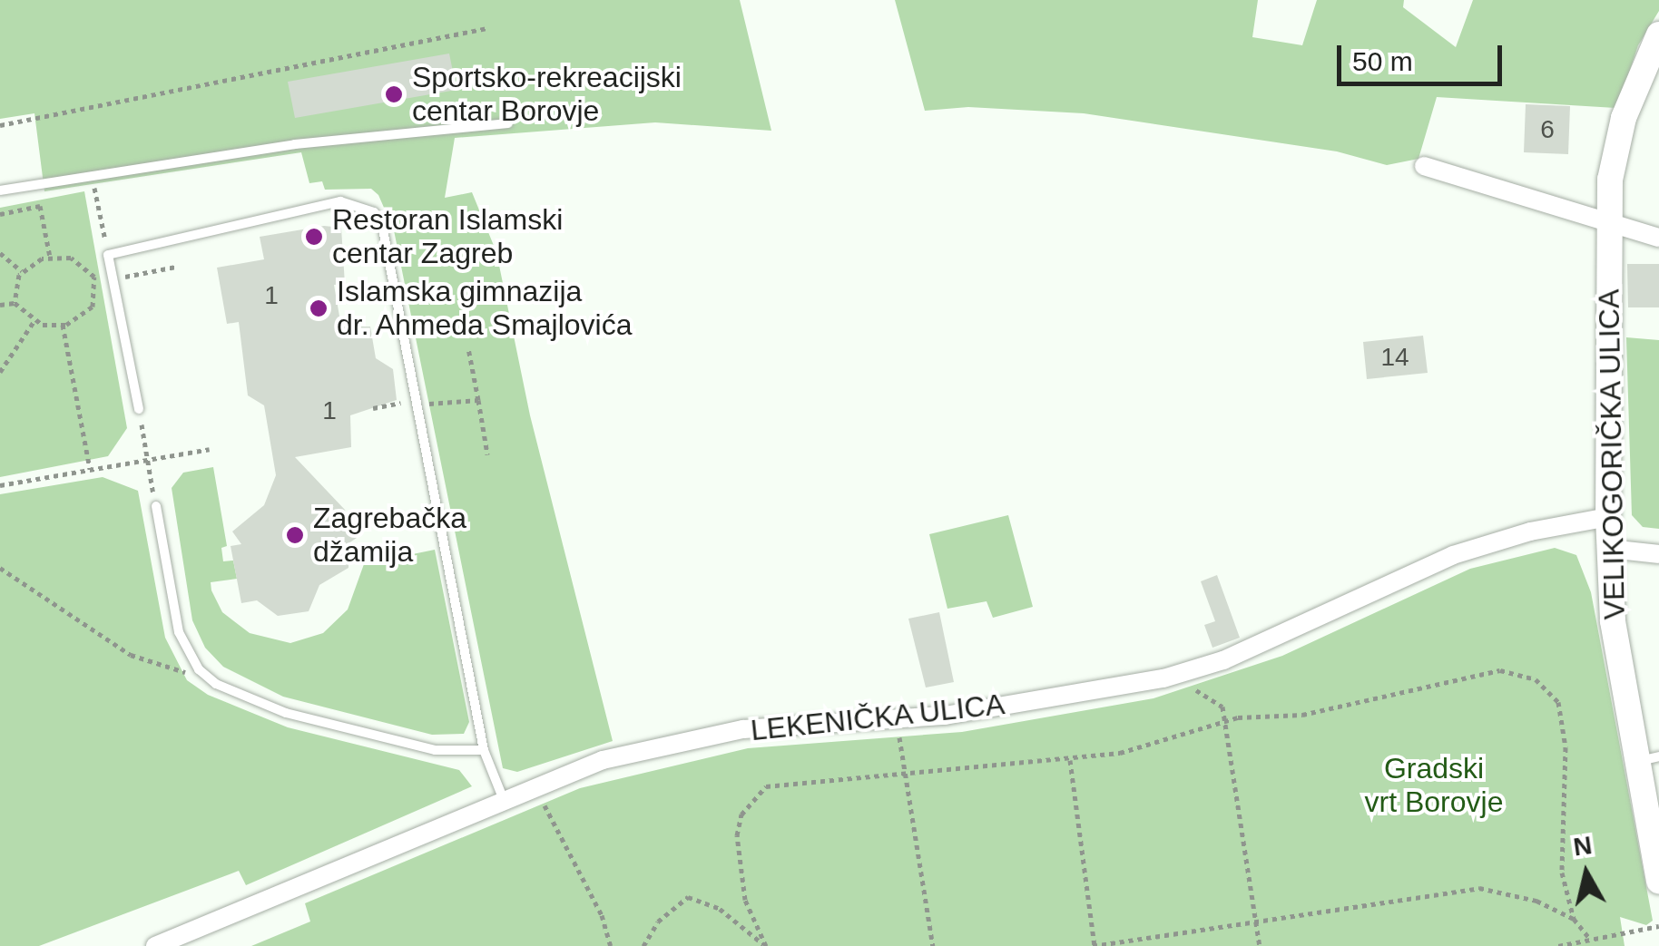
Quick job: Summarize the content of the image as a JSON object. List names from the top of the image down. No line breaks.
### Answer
{"streets":{"street":["VELIKOGORIČKA ULICA","LEKENIČKA ULICA"]},"crossings":[["VELIKOGORIČKA ULICA","LEKENIČKA ULICA"]],"parks":["Gradski vrt Borovje"],"places":["Sportsko-rekreacijski centar Borovje","Restoran Islamski centar Zagreb","Islamska gimnazija dr. Ahmeda Smajlovića","Zagrebačka džamija"],"house_numbers":["6","1","14","1"],"scale_bar":"50 m","north":"top"}
